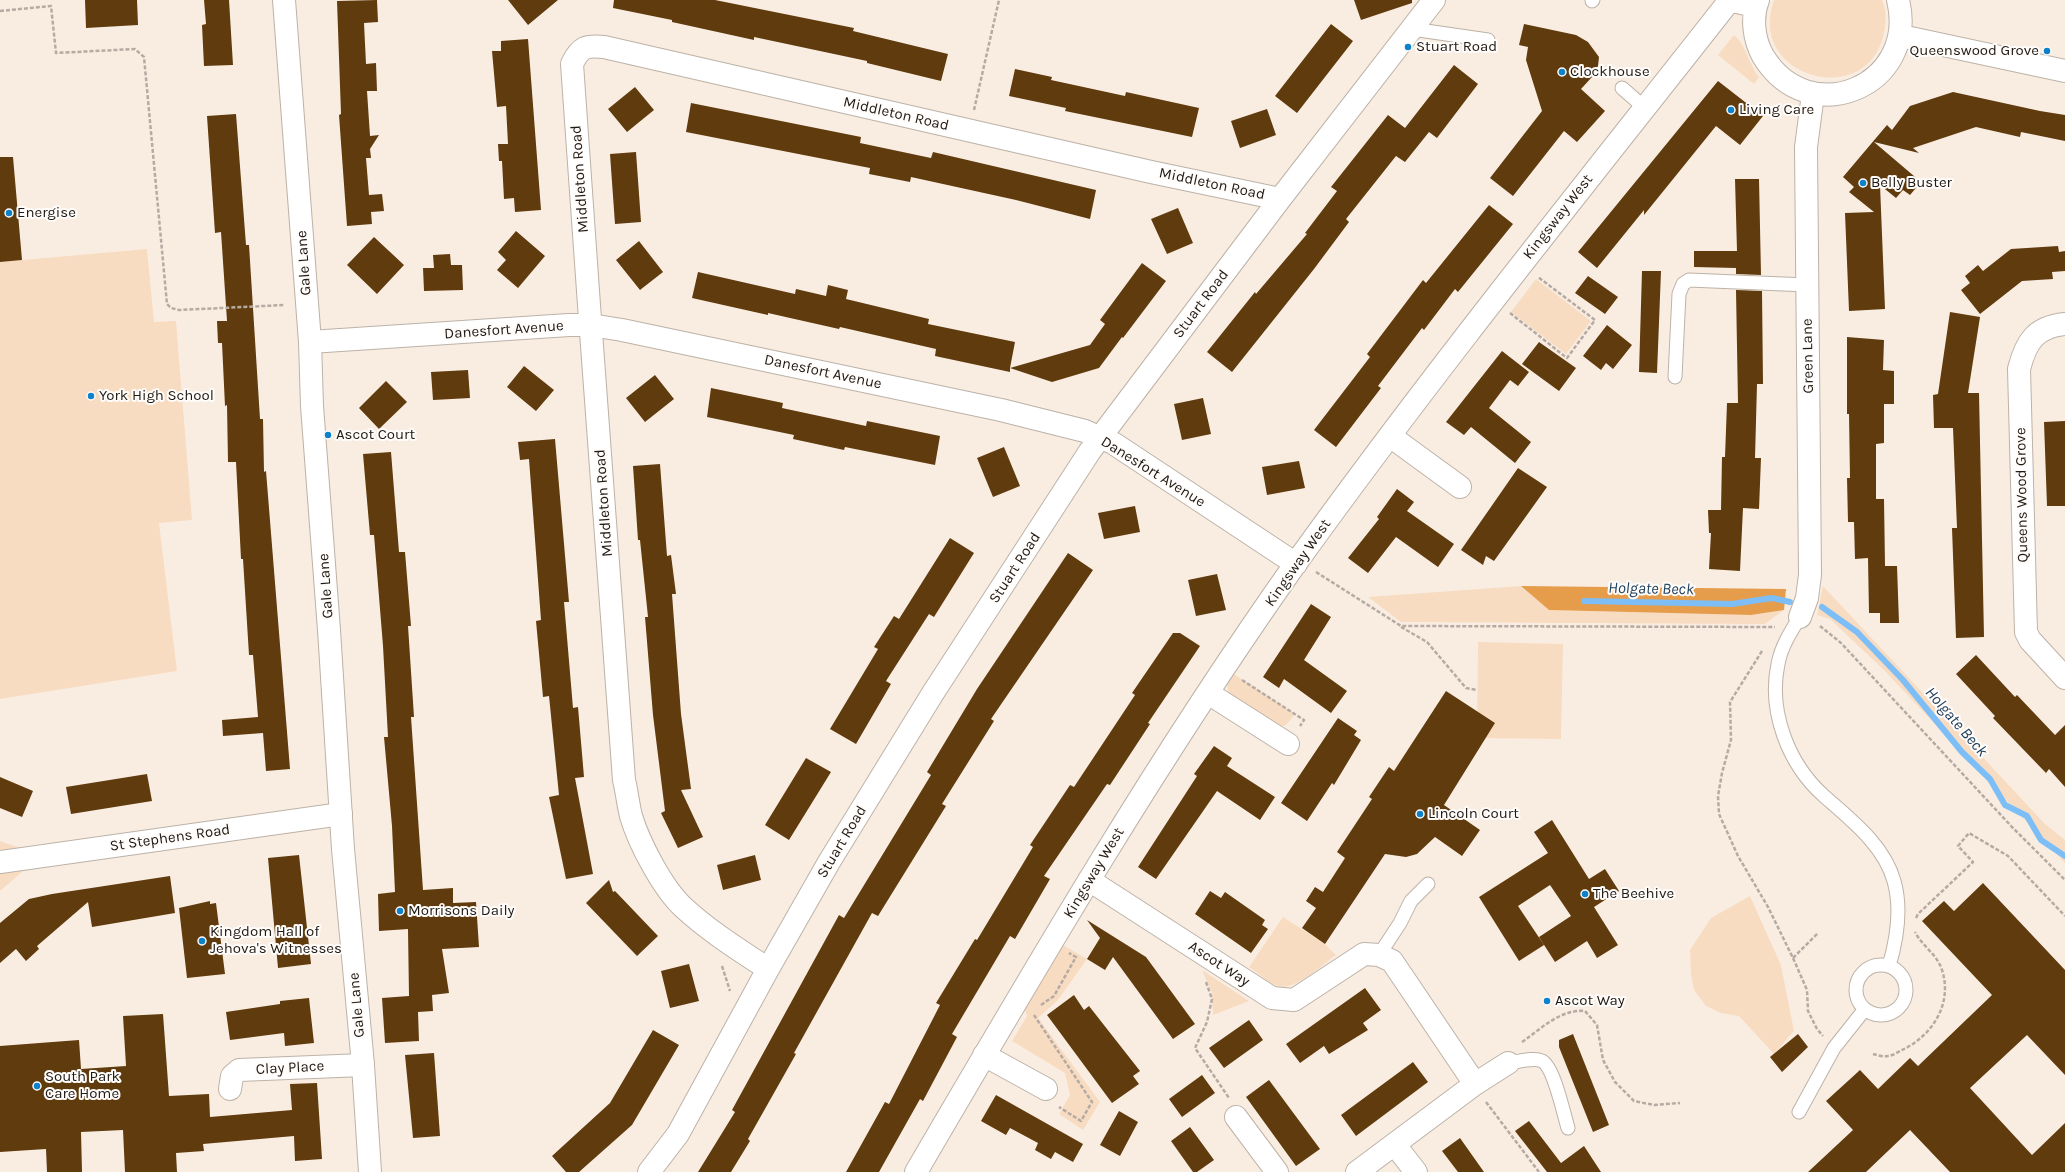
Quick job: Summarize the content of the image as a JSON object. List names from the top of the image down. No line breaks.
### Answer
{"streets":{"street":["Middleton Road","Kingsway West","Gale Lane","Stuart Road","Danesfort Avenue","Green Lane","Queens Wood Grove","St Stephens Road","Ascot Way","Clay Place"]},"crossings":[["Middleton Road","Stuart Road"],["Middleton Road","Danesfort Avenue"],["Kingsway West","Danesfort Avenue"],["Kingsway West","Ascot Way"],["Gale Lane","Danesfort Avenue"],["Gale Lane","St Stephens Road"],["Gale Lane","Clay Place"],["Stuart Road","Danesfort Avenue"]],"water":["Holgate Beck"],"places":["Stuart Road","Queenswood Grove","Clockhouse","Living Care","Belly Buster","Energise","York High School","Ascot Court","Lincoln Court","The Beehive","Morrisons Daily","Kingdom Hall of Jehova's Witnesses","Ascot Way","South Park Care Home"]}
